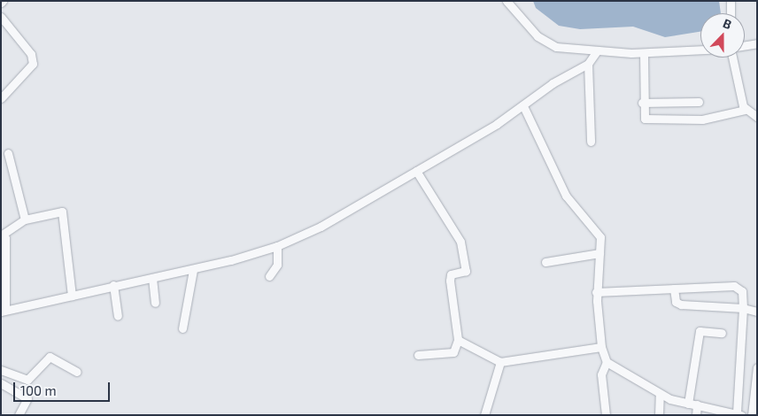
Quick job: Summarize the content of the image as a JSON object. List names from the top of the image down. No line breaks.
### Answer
{"scale_bar":"100 m","north":"top"}
